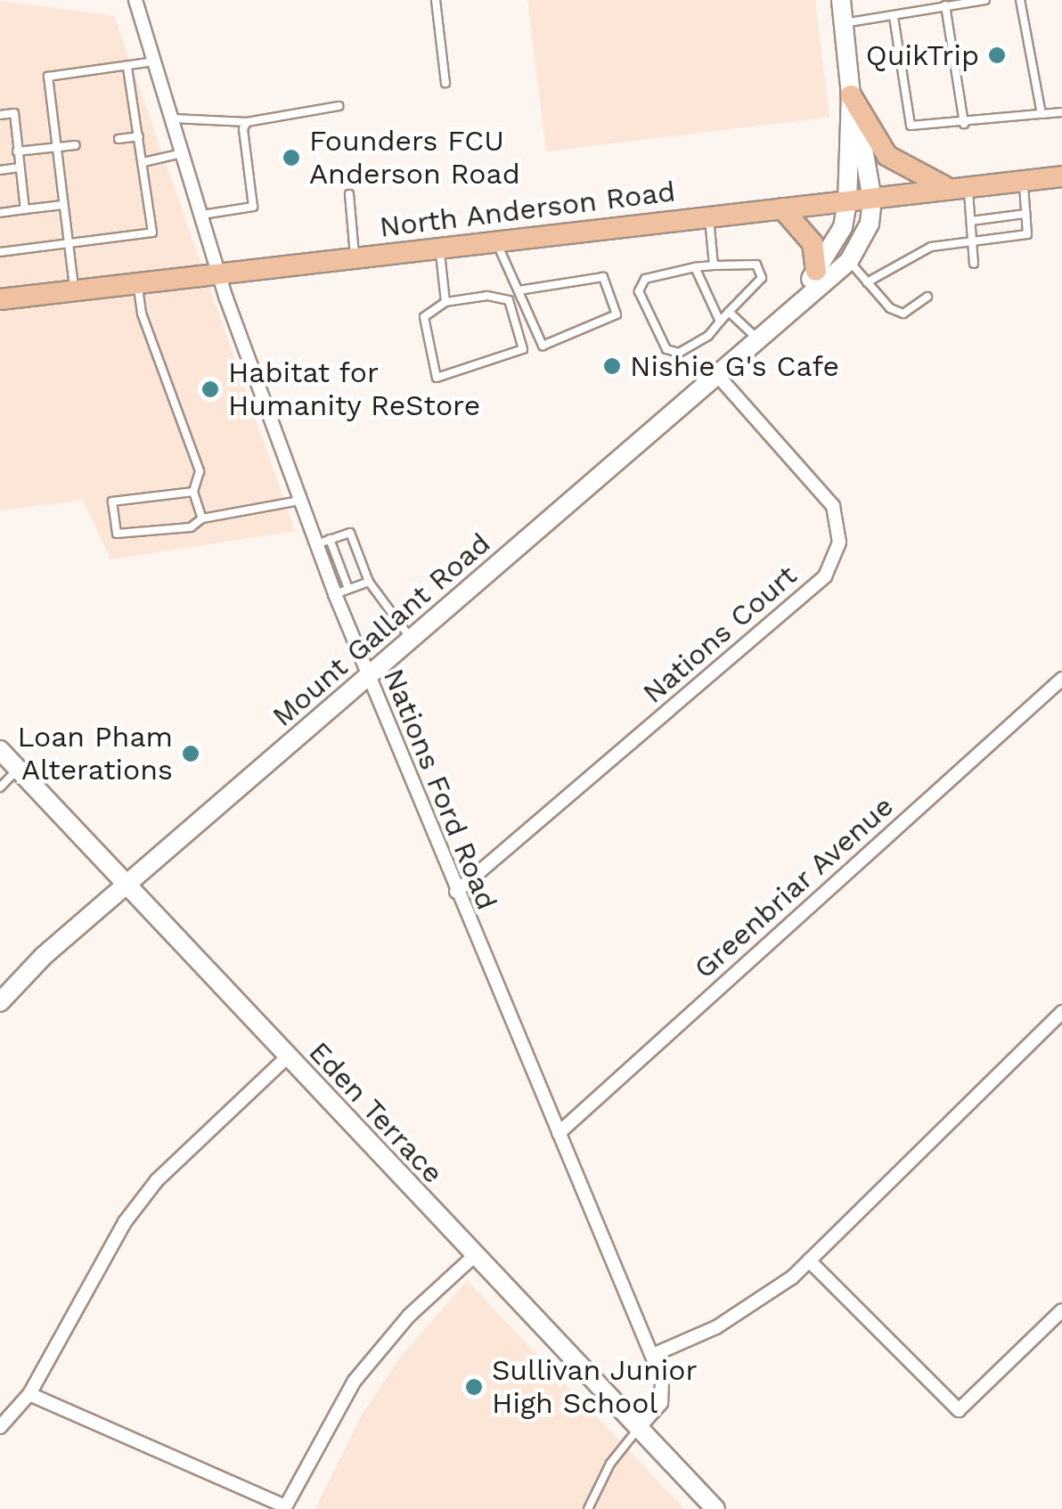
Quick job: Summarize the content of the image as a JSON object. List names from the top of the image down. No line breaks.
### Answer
{"streets":{"main road":["North Anderson Road"],"street":["Mount Gallant Road","Nations Court","Nations Ford Road","Greenbriar Avenue","Eden Terrace"]},"crossings":[["North Anderson Road","Mount Gallant Road"],["North Anderson Road","Nations Ford Road"],["Mount Gallant Road","Nations Court"],["Mount Gallant Road","Nations Ford Road"],["Mount Gallant Road","Eden Terrace"],["Nations Court","Nations Ford Road"],["Nations Ford Road","Greenbriar Avenue"],["Nations Ford Road","Eden Terrace"]],"places":["QuikTrip","Founders FCU Anderson Road","Nishie G's Cafe","Habitat for Humanity ReStore","Loan Pham Alterations","Sullivan Junior High School"]}
